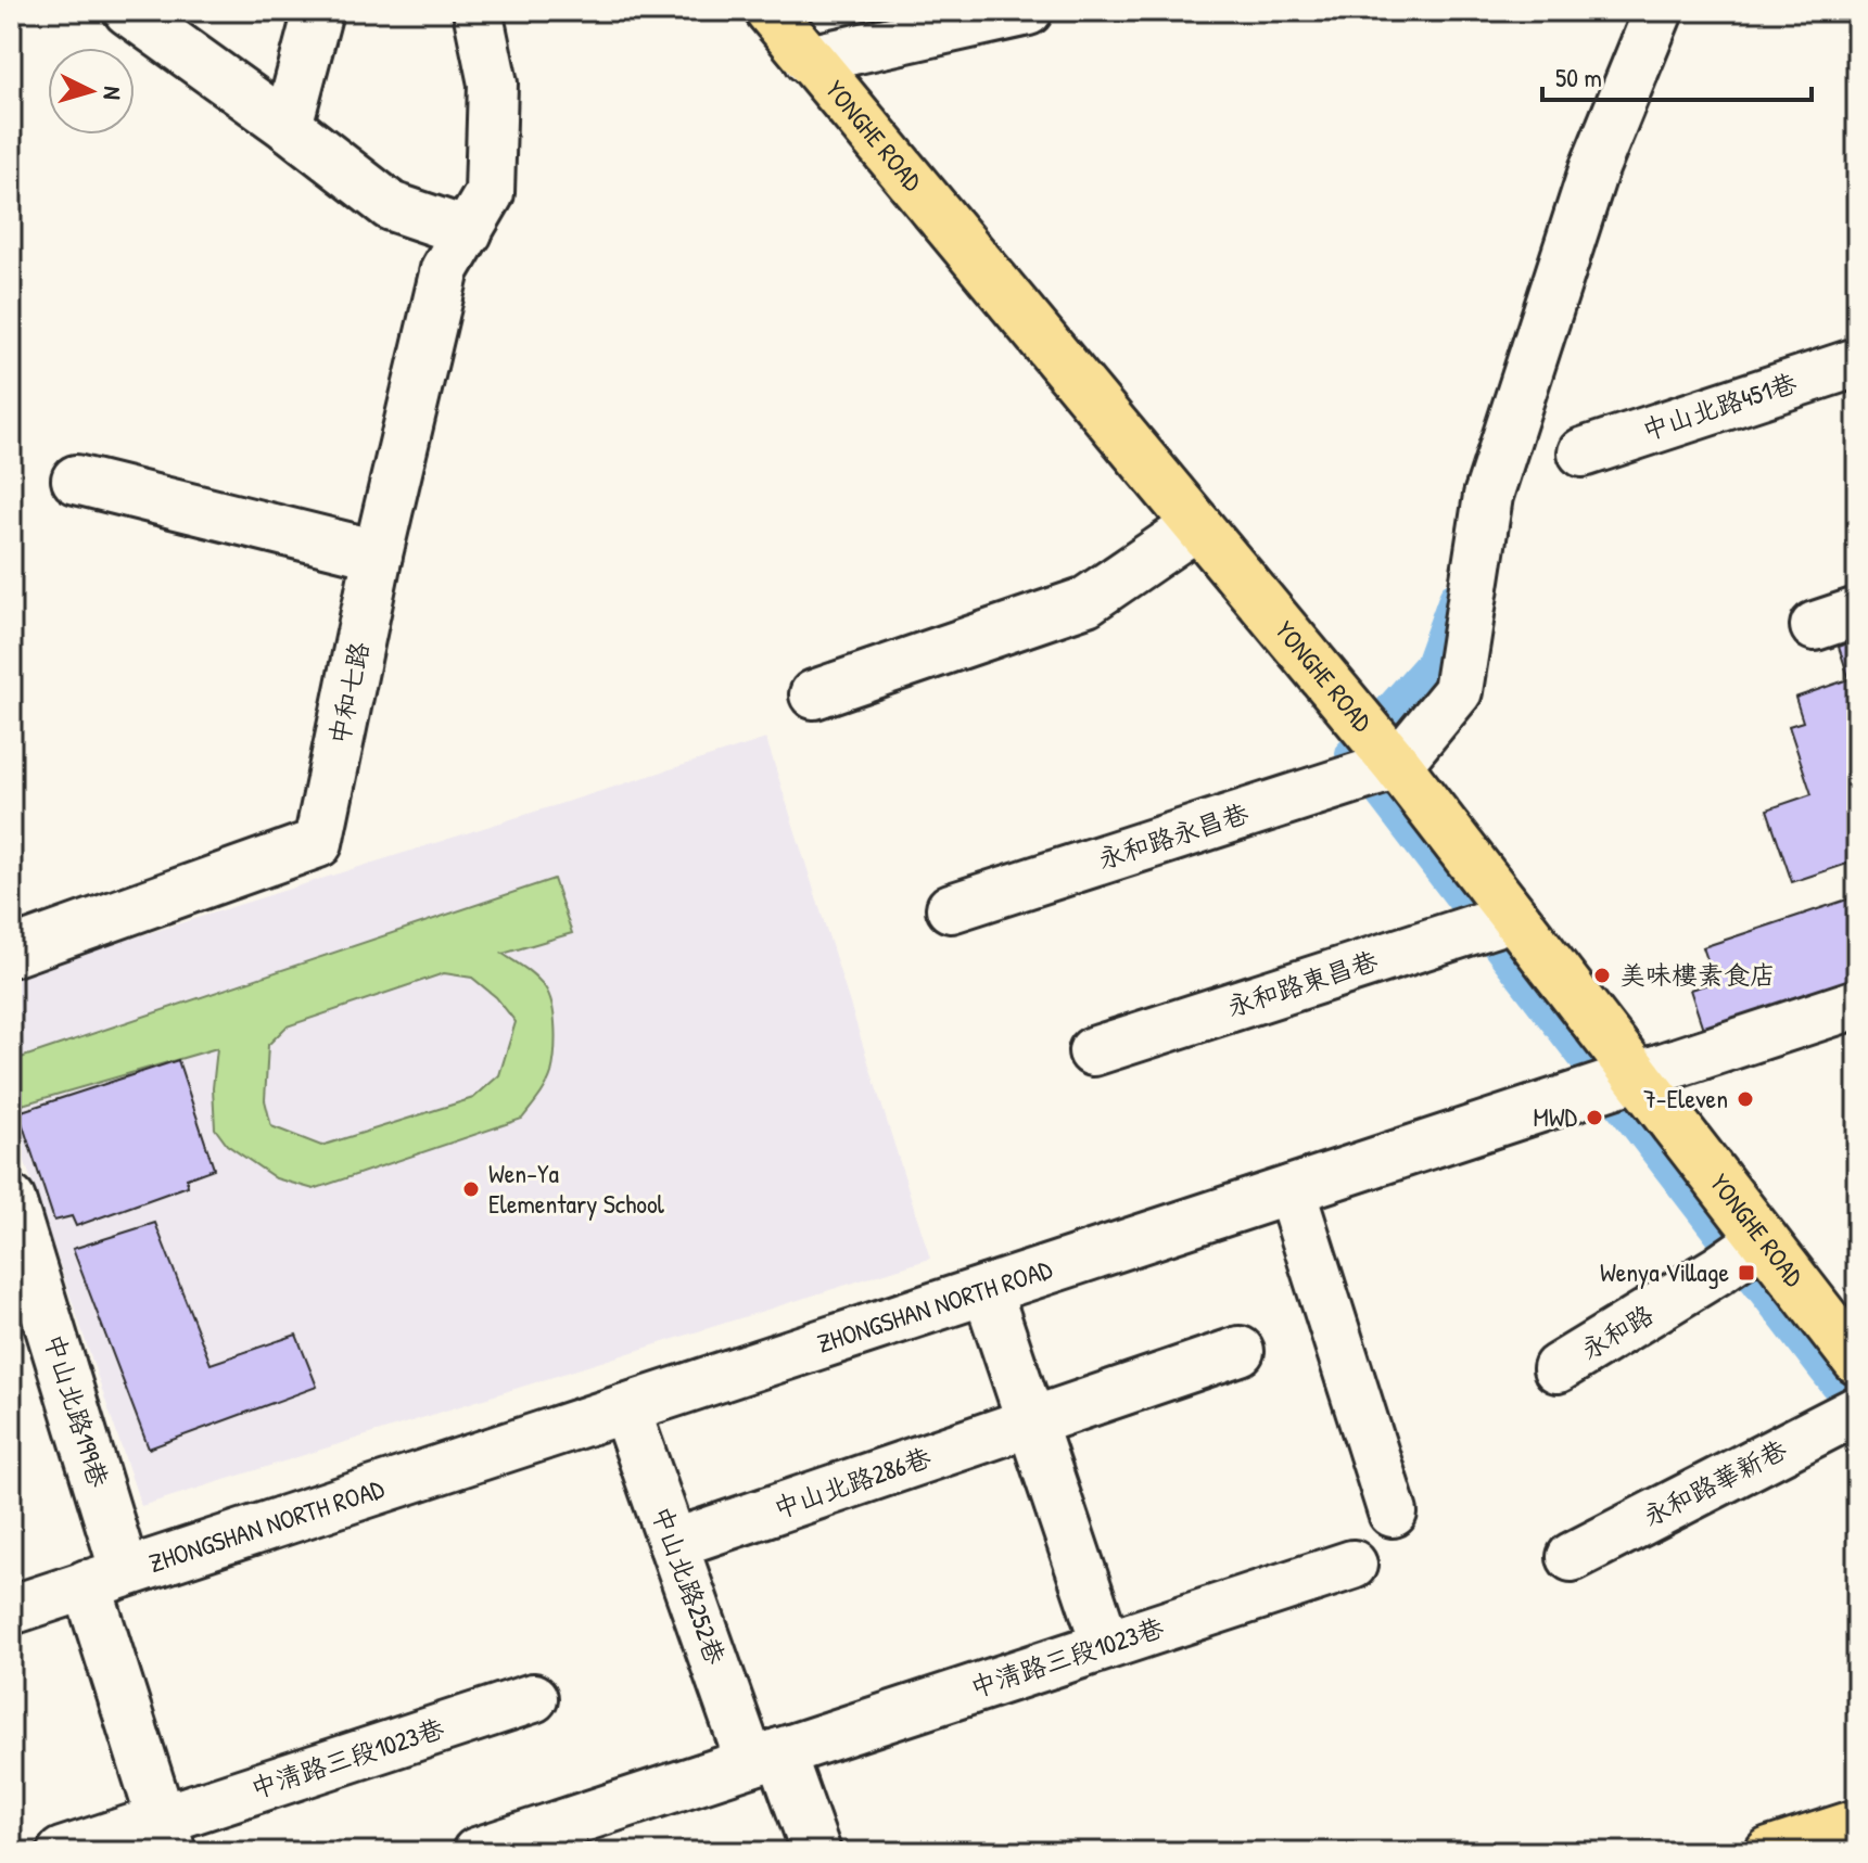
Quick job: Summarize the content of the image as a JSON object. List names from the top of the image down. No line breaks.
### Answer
{"streets":{"main road":["YONGHE ROAD"],"street":["中山北路451巷","中和七路","永和路永昌巷","永和路東昌巷","ZHONGSHAN NORTH ROAD","永和路","中山北路199巷","中山北路286巷","永和路華新巷","中山北路252巷","中清路三段1023巷"]},"crossings":[["YONGHE ROAD","永和路永昌巷"],["YONGHE ROAD","永和路東昌巷"],["YONGHE ROAD","ZHONGSHAN NORTH ROAD"],["YONGHE ROAD","永和路"],["ZHONGSHAN NORTH ROAD","中山北路199巷"],["ZHONGSHAN NORTH ROAD","中山北路252巷"],["中山北路286巷","中山北路252巷"],["中山北路252巷","中清路三段1023巷"]],"places":{"other":["美味樓素食店","7-Eleven","MWD","Wen-Ya Elementary School"],"transit":["Wenya Village"]},"scale_bar":"50 m","north":"right"}
